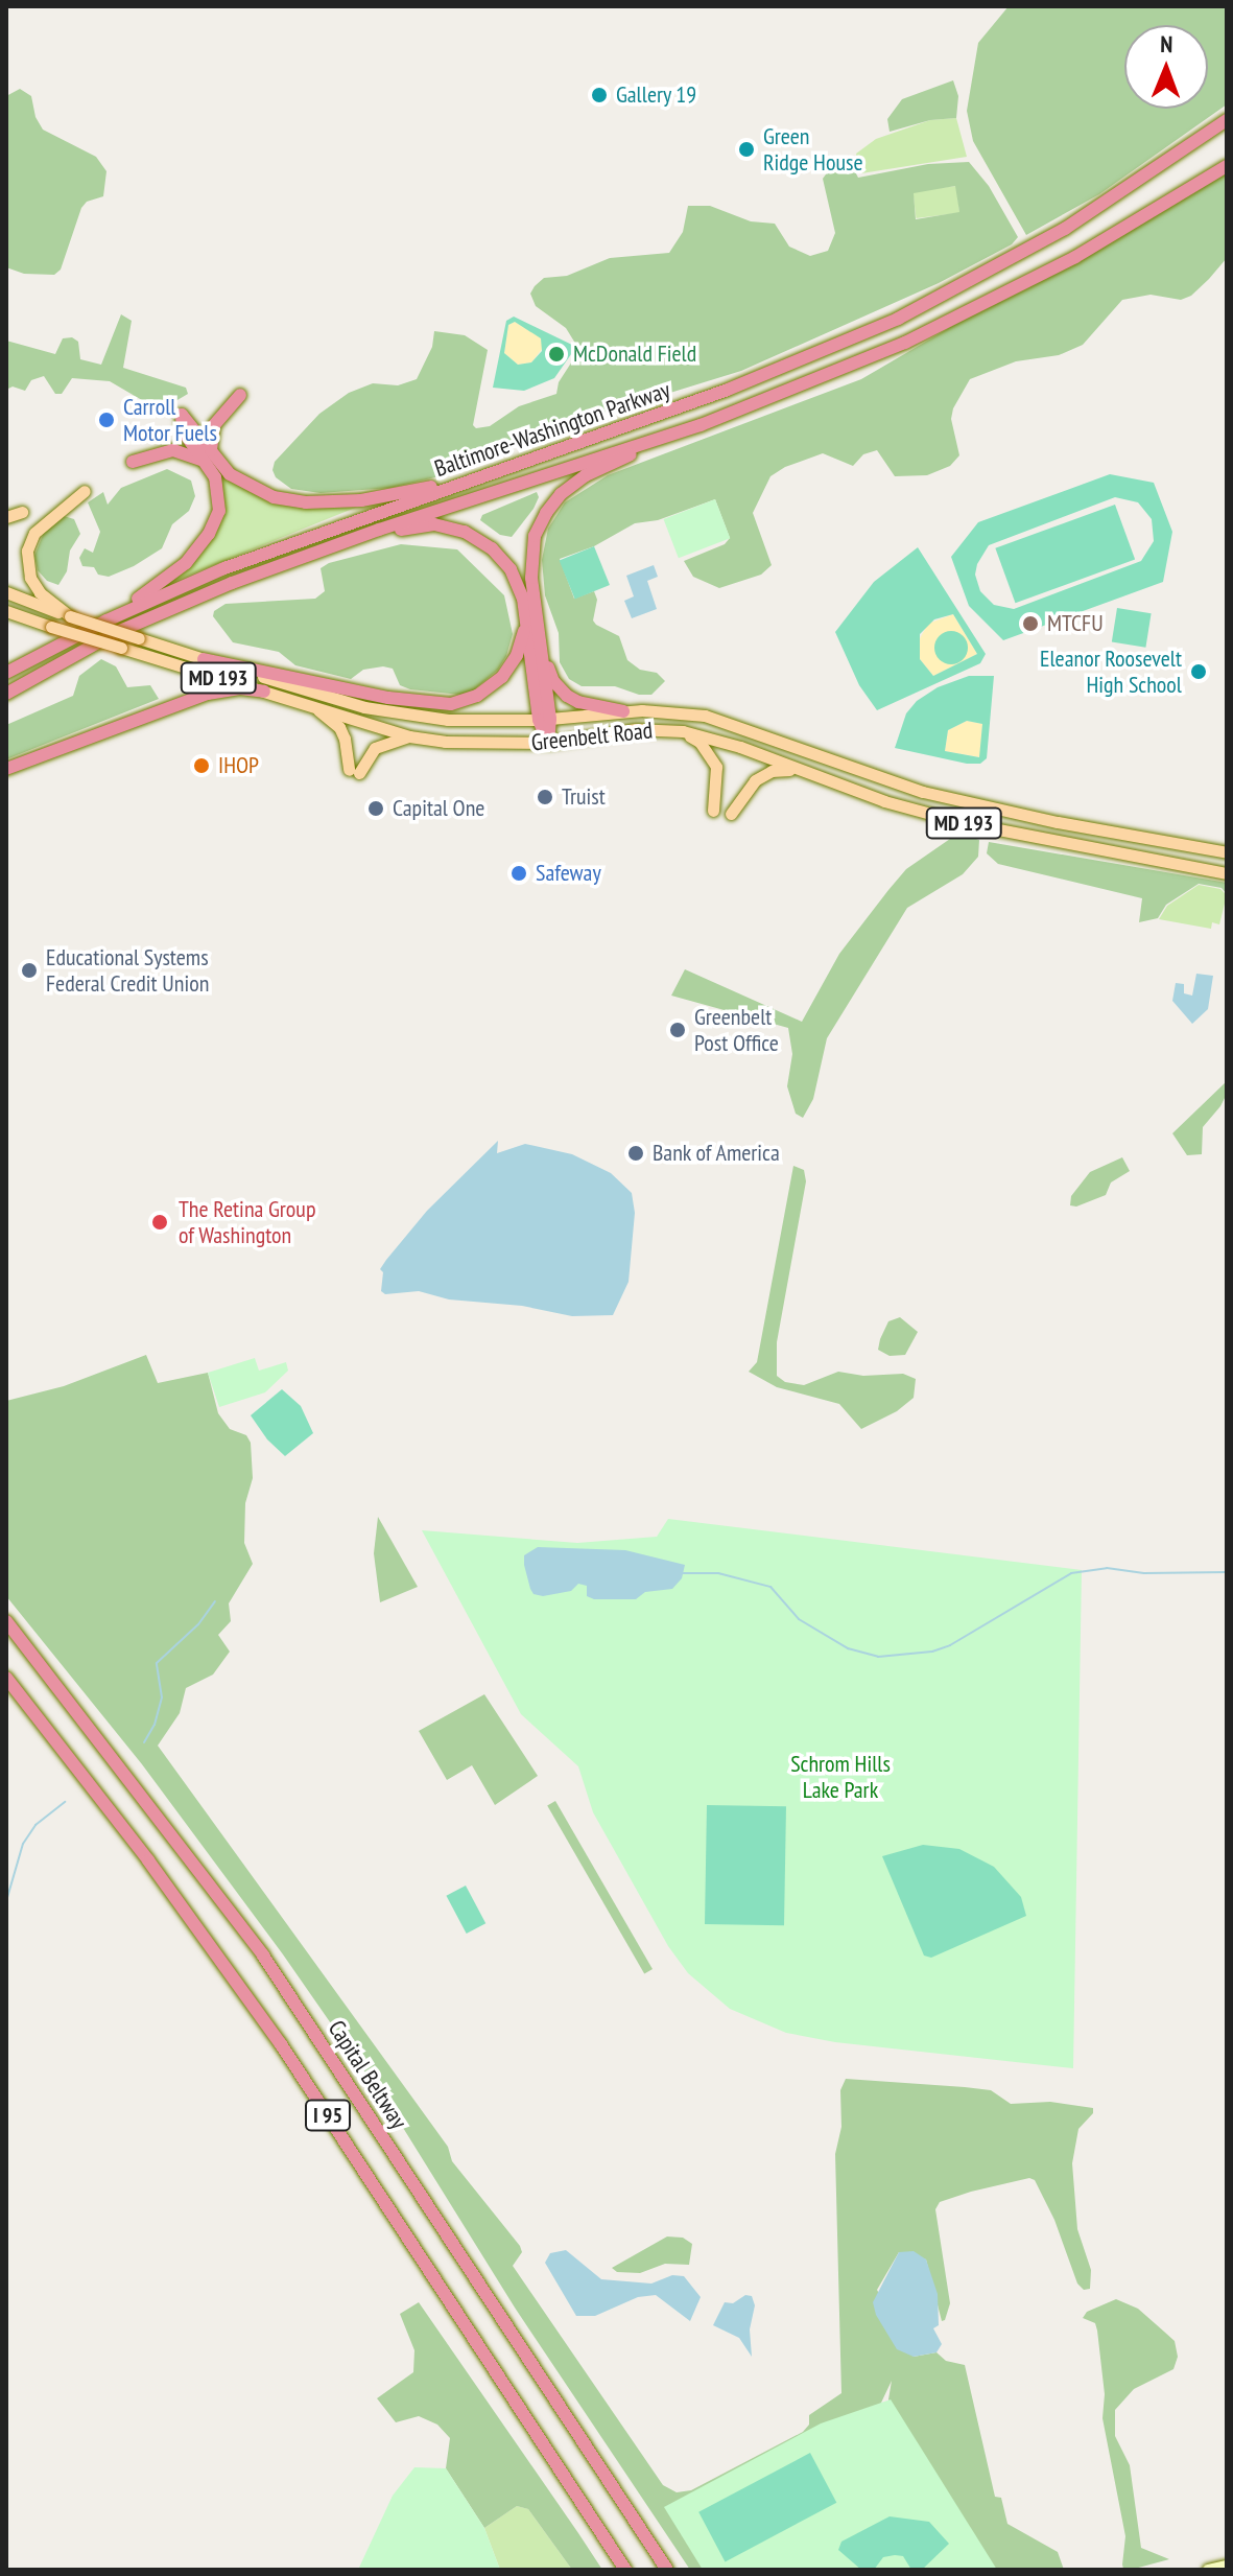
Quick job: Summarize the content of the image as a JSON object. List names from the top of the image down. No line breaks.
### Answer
{"streets":{"highway":["Baltimore-Washington Parkway","Capital Beltway","I 95"],"main road":["MD 193","Greenbelt Road"]},"parks":["Schrom Hills Lake Park"],"places":["Gallery 19","Green Ridge House","McDonald Field","Carroll Motor Fuels","MTCFU","Eleanor Roosevelt High School","IHOP","Truist","Capital One","Safeway","Educational Systems Federal Credit Union","Greenbelt Post Office","Bank of America","The Retina Group of Washington"],"north":"top"}
